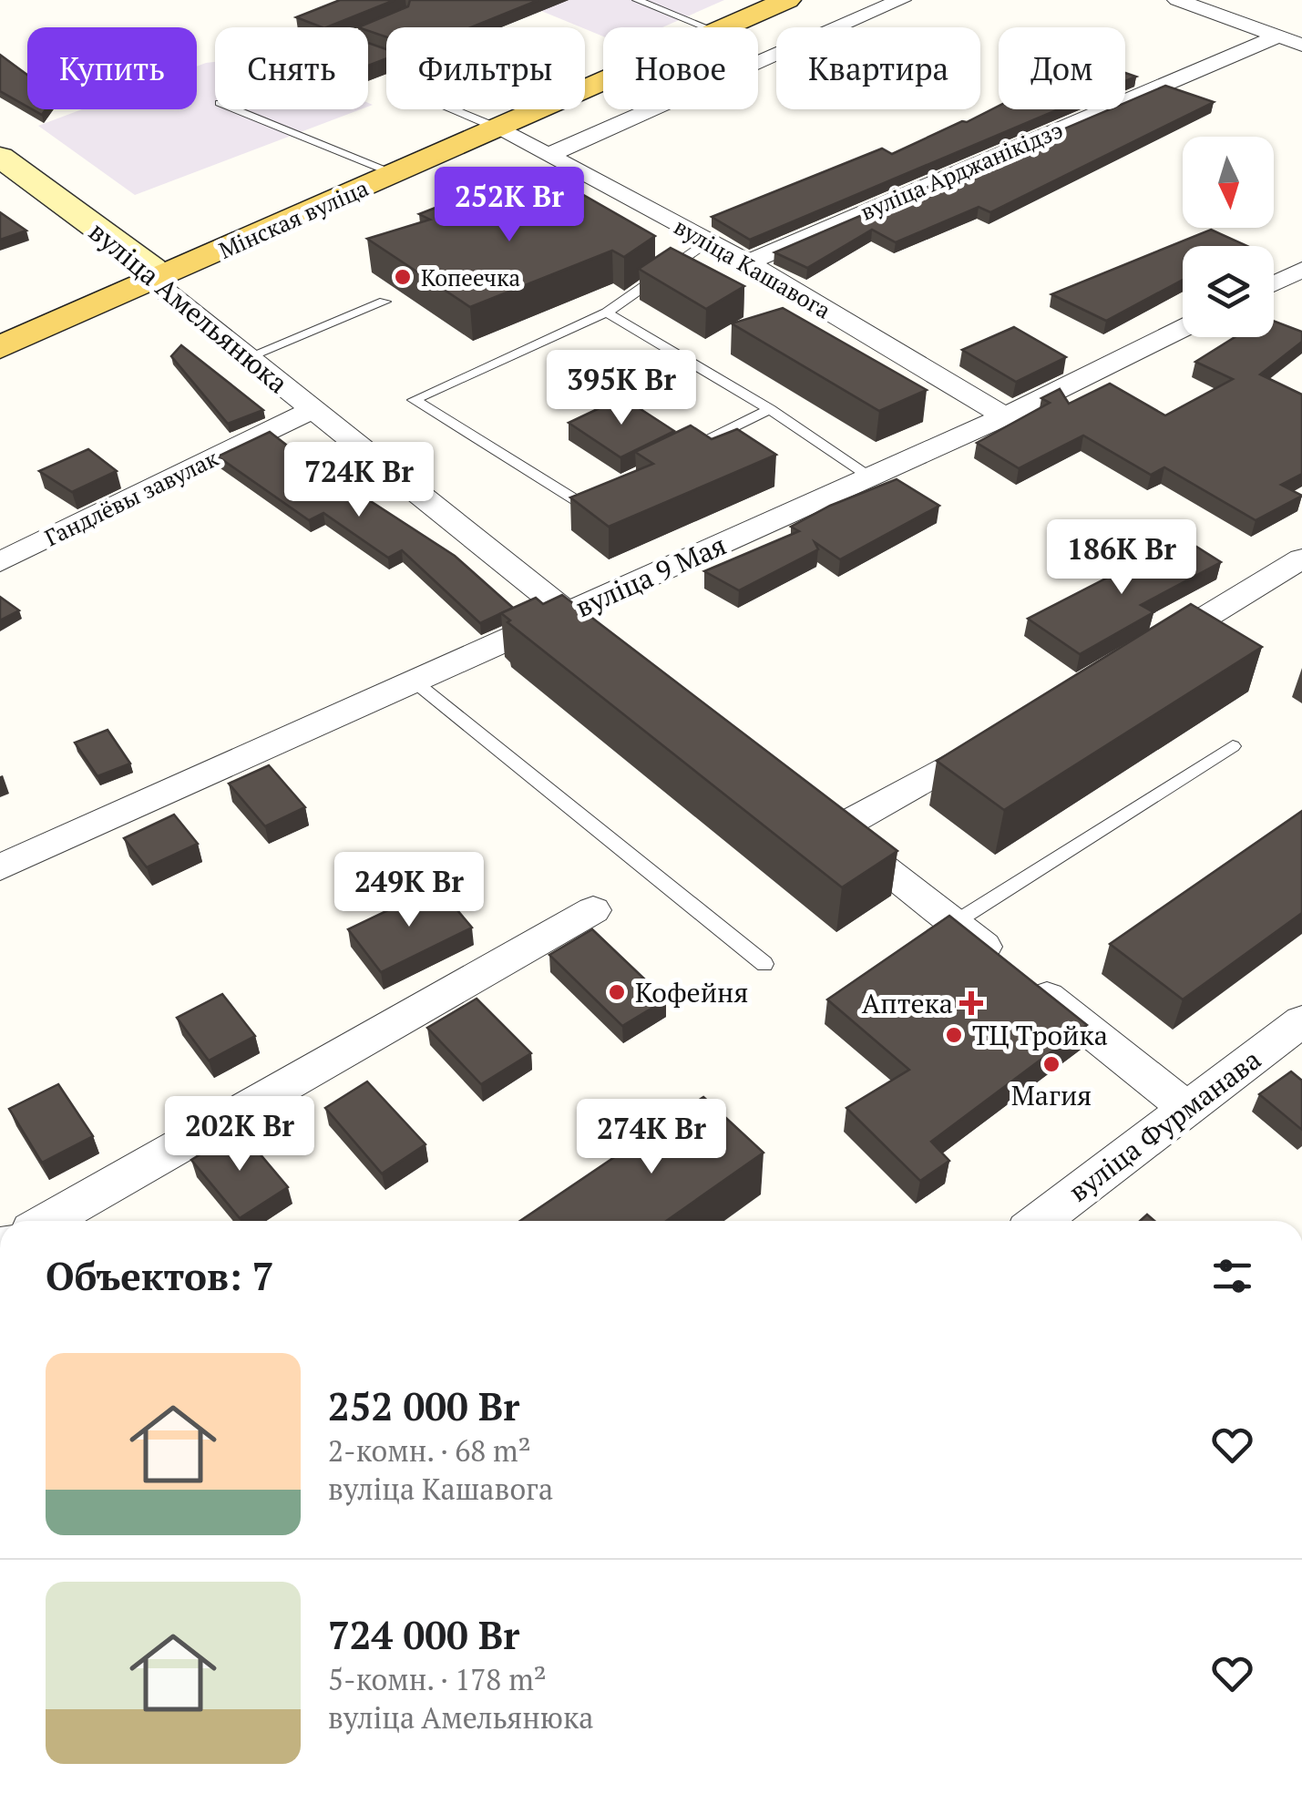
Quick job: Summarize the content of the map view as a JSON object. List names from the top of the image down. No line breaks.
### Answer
{"streets":{"main road":["Мінская вуліца"],"street":["вуліца Арджанікідзэ","вуліца Кашавога","вуліца Амельянюка","Гандлёвы завулак","вуліца 9 Мая","вуліца Фурманава"]},"crossings":[["вуліца Арджанікідзэ","вуліца Кашавога"],["Мінская вуліца","вуліца Кашавога"],["Мінская вуліца","вуліца Амельянюка"],["вуліца Кашавога","вуліца 9 Мая"],["вуліца Амельянюка","Гандлёвы завулак"],["вуліца Амельянюка","вуліца 9 Мая"]],"places":{"other":["Копеечка","Кофейня","ТЦ Тройка","Магия"],"health":["Аптека"]},"north":"bottom","page":{"chip":["Купить","Снять","Фильтры","Новое","Квартира","Дом"],"price":["252K Br","395K Br","724K Br","186K Br","249K Br","202K Br","274K Br"],"heading":"Объектов: 7","list":[{"name":"252 000 Br","note":"2-комн. · 68 m² · вуліца Кашавога"},{"name":"724 000 Br","note":"5-комн. · 178 m² · вуліца Амельянюка"}]}}
